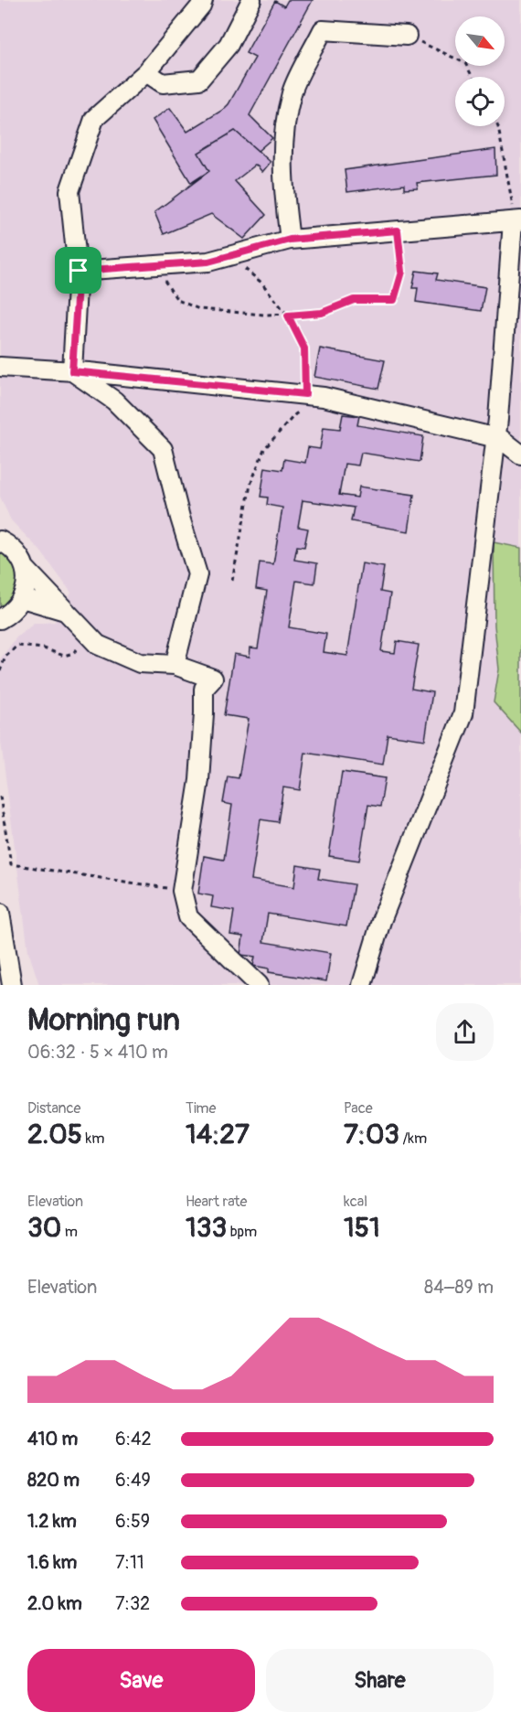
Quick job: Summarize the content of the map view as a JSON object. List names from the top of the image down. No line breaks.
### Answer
{"north":"bottom right","page":{"heading":["Morning run","06:32 · 5 × 410 m"],"stats":[["Distance","2.05 km"],["Time","14:27"],["Pace","7:03 /km"],["Elevation","30 m"],["Heart rate","133 bpm"],["kcal","151"]],"chart":["Elevation","84–89 m"],"list":[{"name":"410 m","note":"6:42"},{"name":"820 m","note":"6:49"},{"name":"1.2 km","note":"6:59"},{"name":"1.6 km","note":"7:11"},{"name":"2.0 km","note":"7:32"}],"buttons":["Save","Share"]}}
